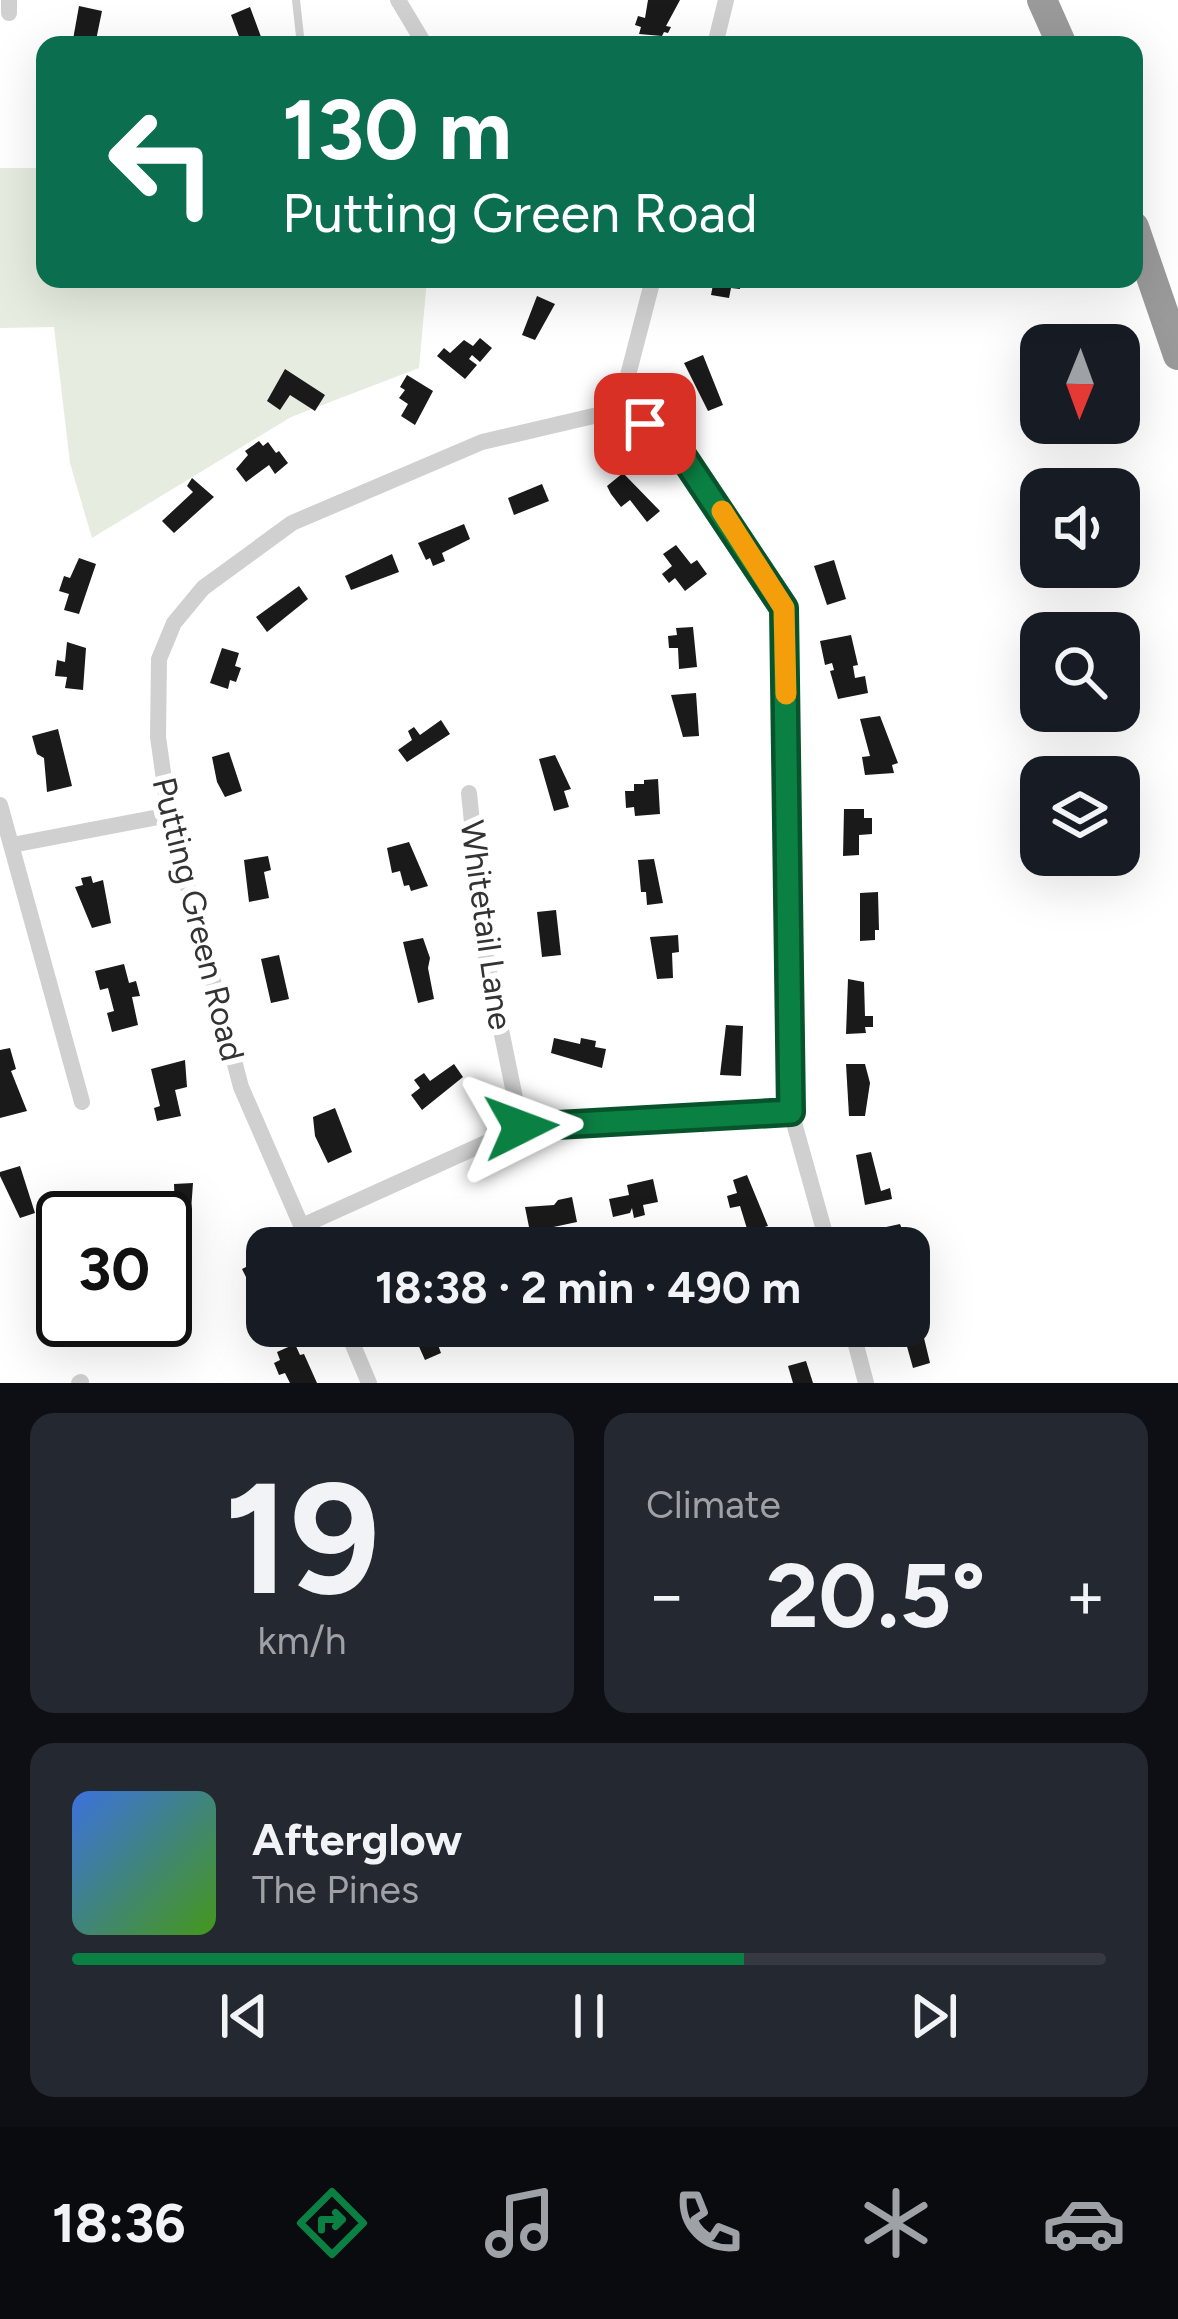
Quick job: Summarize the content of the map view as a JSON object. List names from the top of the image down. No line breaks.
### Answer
{"streets":{"street":["Putting Green Road","Whitetail Lane"]},"north":"bottom","page":{"turn":["130 m","Putting Green Road"],"limit":"30","trip":"18:38 · 2 min · 490 m","tile":[["19","km/h"],"Climate"],"heat":["−","20.5°","+"],"song":["Afterglow","The Pines"],"tabs":"18:36"}}
